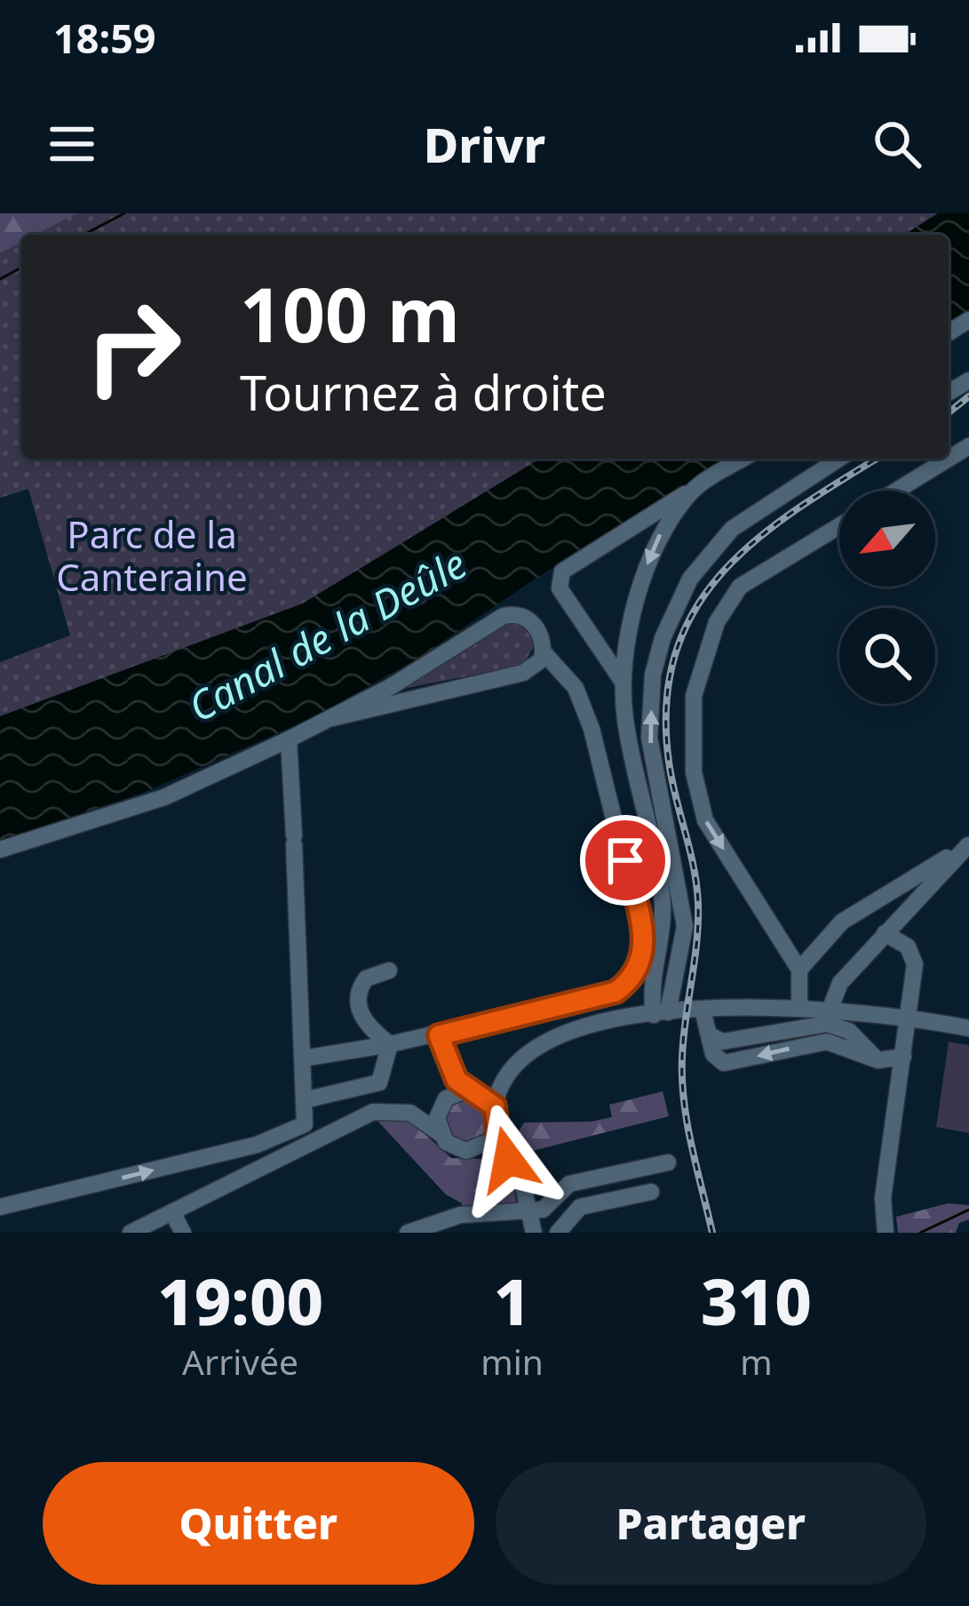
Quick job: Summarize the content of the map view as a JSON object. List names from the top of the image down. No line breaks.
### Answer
{"water":["Canal de la Deûle"],"parks":["Parc de la Canteraine"],"north":"bottom left","page":{"status":"18:59","header":"Drivr","turn":["100 m","Tournez à droite"],"eta":["19:00","Arrivée","1","min","310","m"],"buttons":["Quitter","Partager"]}}
